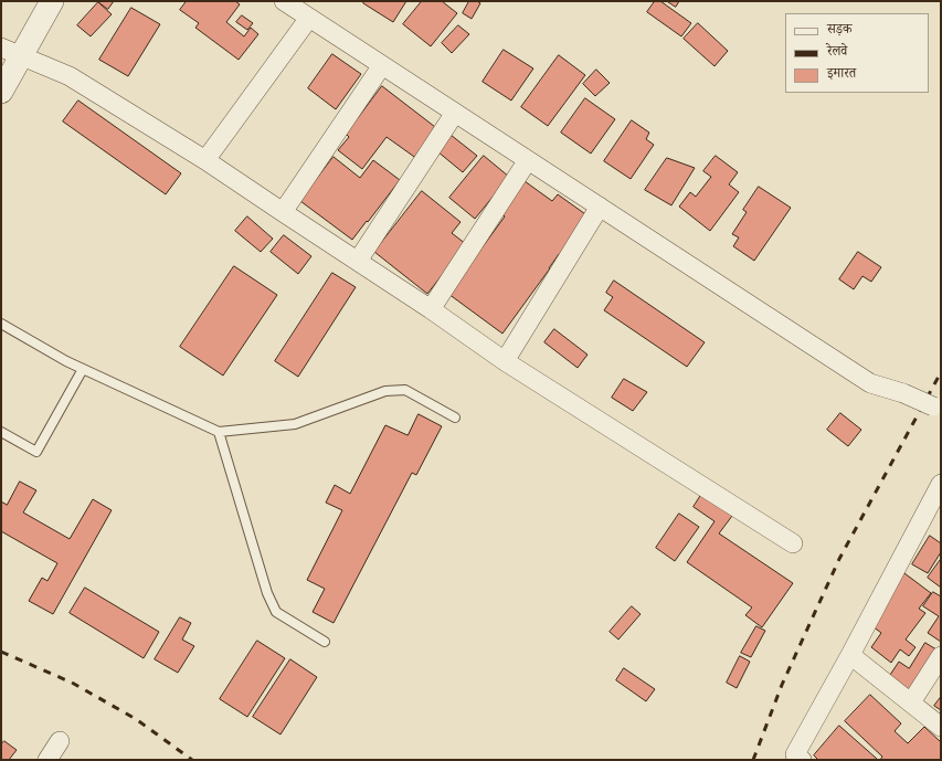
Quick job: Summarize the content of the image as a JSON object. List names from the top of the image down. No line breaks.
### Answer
{"legend":["सड़क","रेलवे","इमारत"]}
